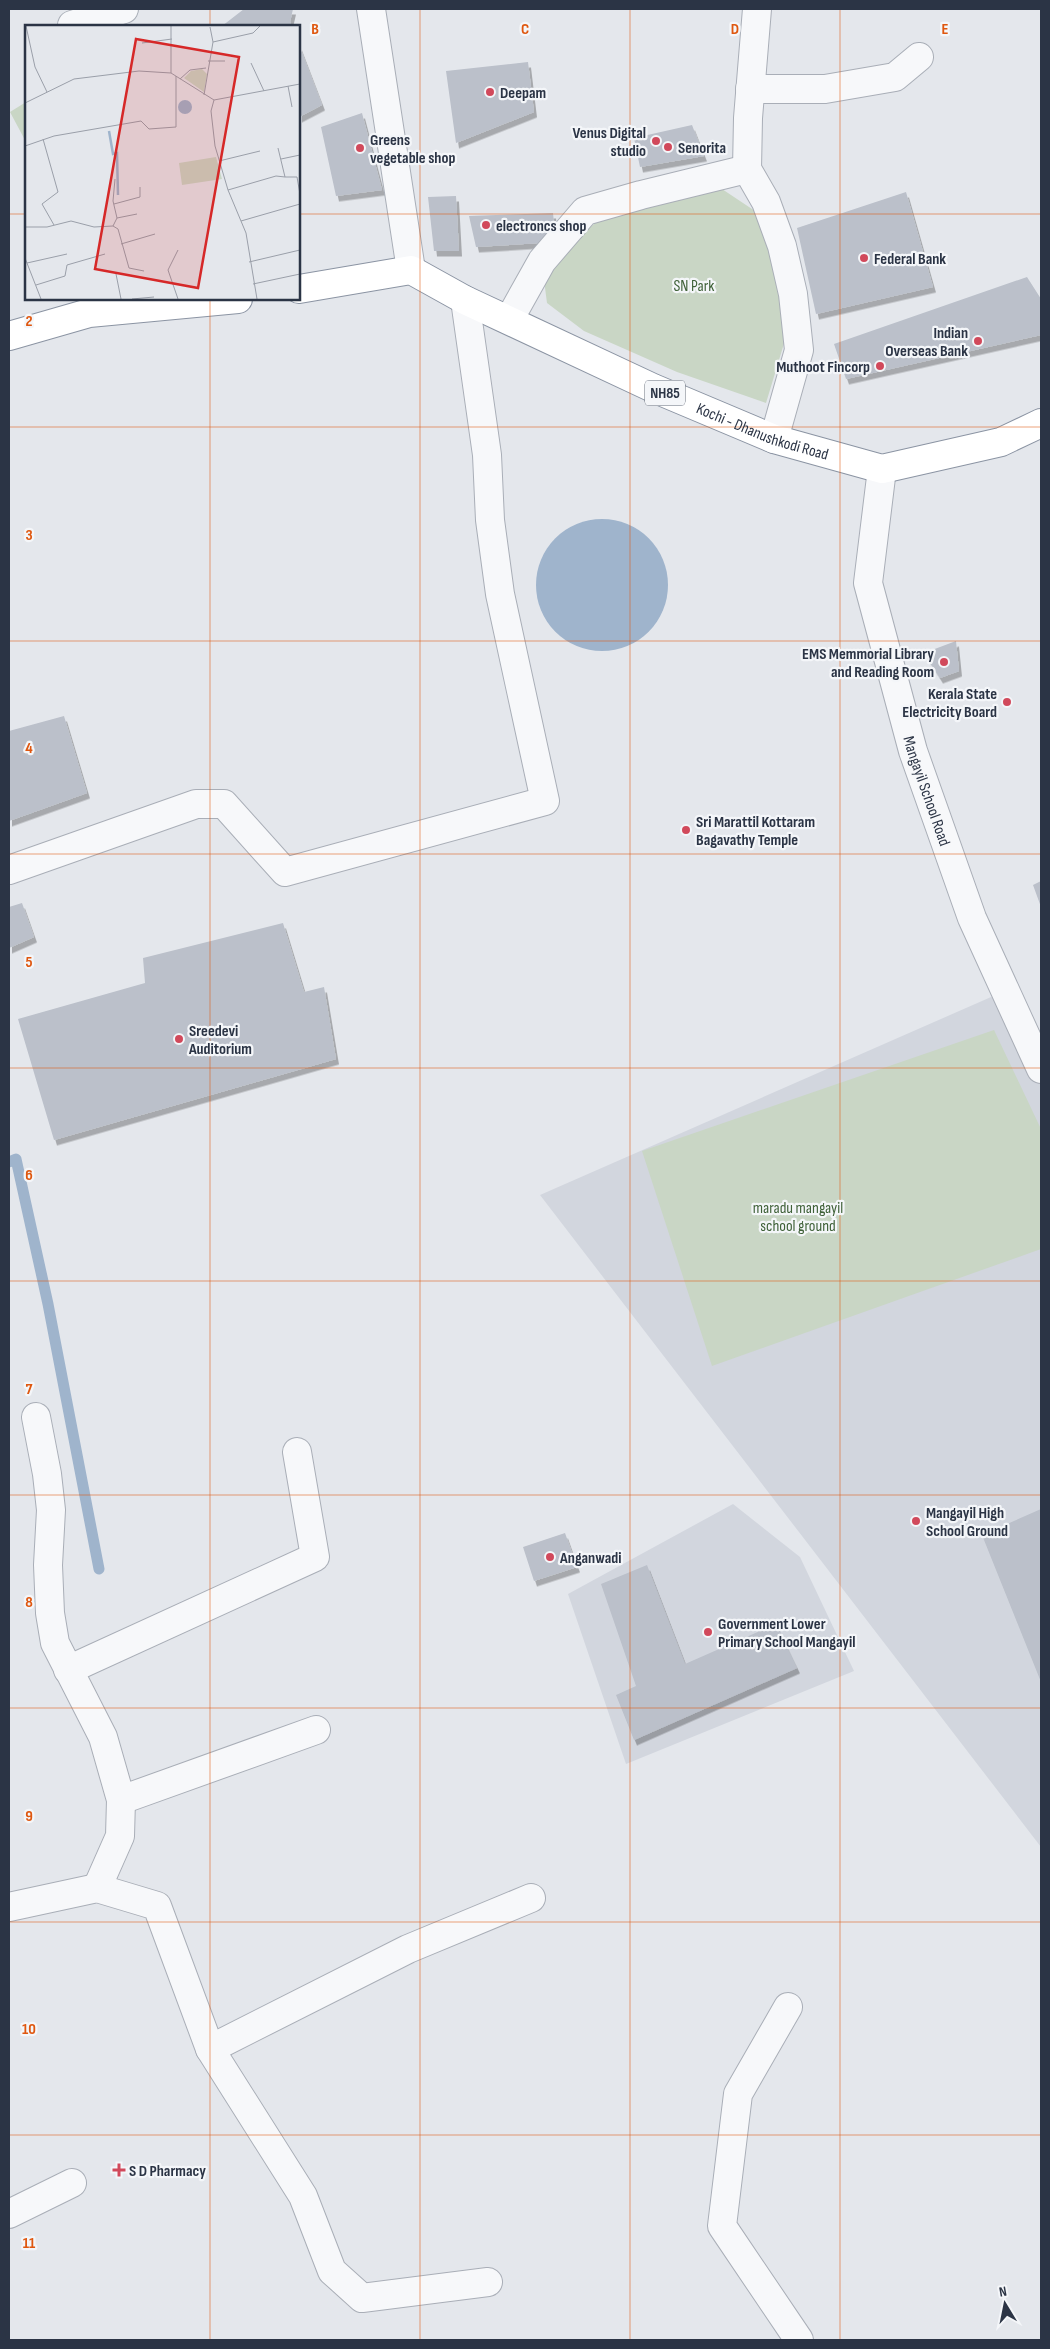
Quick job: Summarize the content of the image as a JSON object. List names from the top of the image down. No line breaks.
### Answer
{"streets":{"highway":["NH85","Kochi - Dhanushkodi Road"],"street":["Mangayil School Road"]},"crossings":[["Kochi - Dhanushkodi Road","Mangayil School Road"]],"parks":["SN Park","maradu mangayil school ground"],"places":{"other":["Deepam","Venus Digital studio","Senorita","Greens vegetable shop","electroncs shop","Federal Bank","Indian Overseas Bank","Muthoot Fincorp","EMS Memmorial Library and Reading Room","Kerala State Electricity Board","Sri Marattil Kottaram Bagavathy Temple","Sreedevi Auditorium","Mangayil High School Ground","Anganwadi","Government Lower Primary School Mangayil"],"health":["S D Pharmacy"]},"north":"top","grid":{"columns":["B","C","D","E"],"rows":["2","3","4","5","6","7","8","9","10","11"]}}
